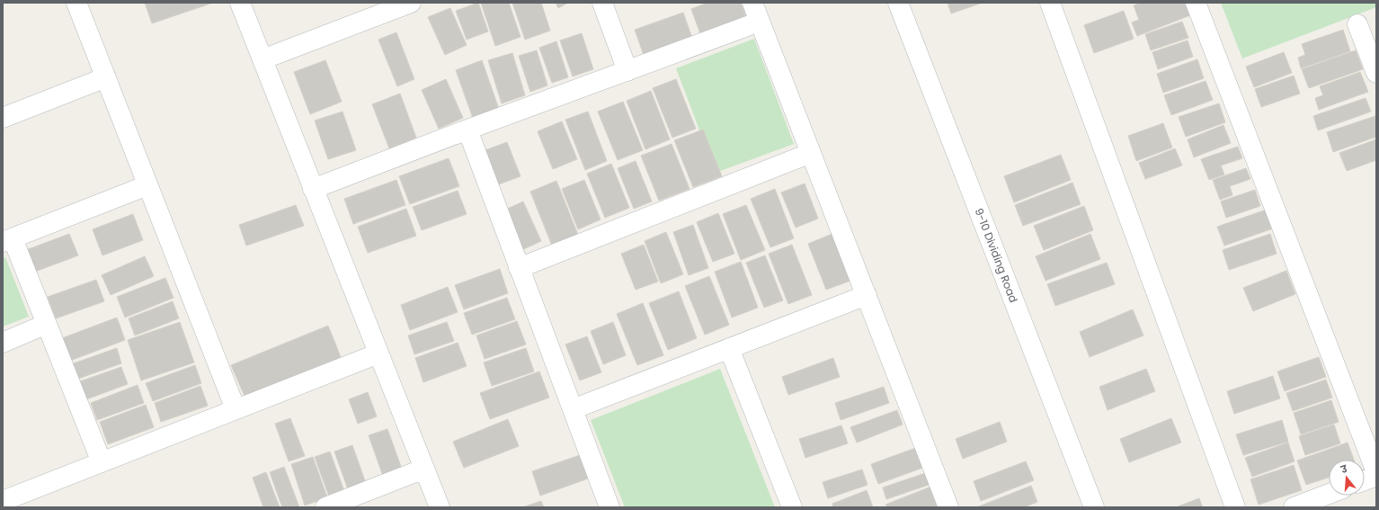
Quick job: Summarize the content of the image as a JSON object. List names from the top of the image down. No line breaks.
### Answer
{"streets":{"street":["9-10 Dividing Road"]},"north":"top"}
